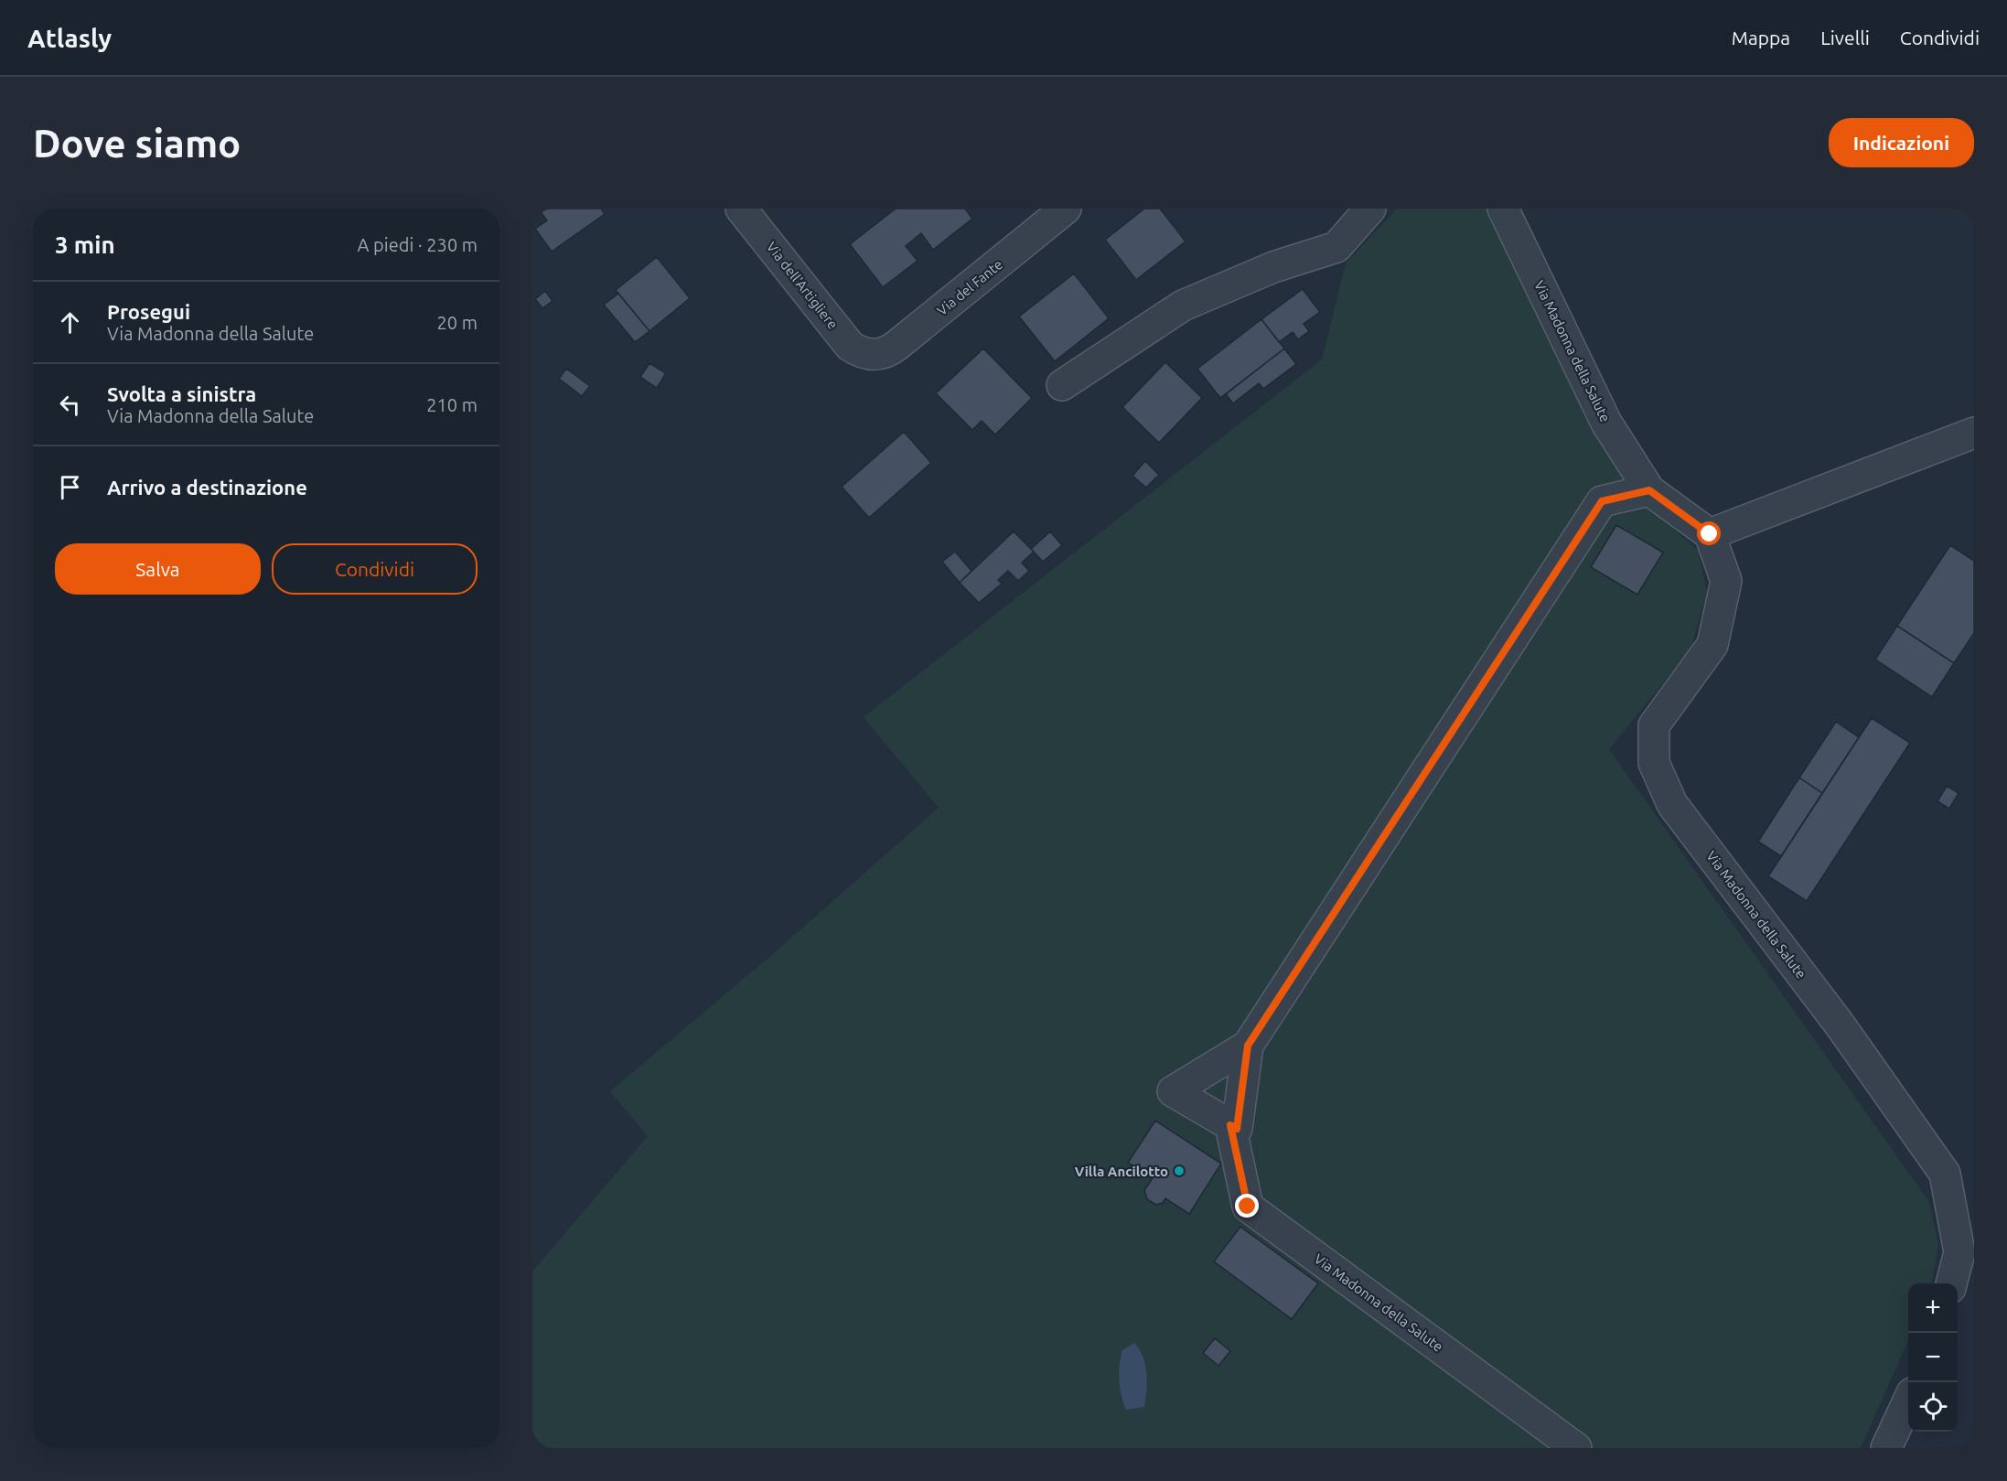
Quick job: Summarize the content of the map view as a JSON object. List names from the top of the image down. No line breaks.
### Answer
{"streets":{"street":["Via dell'Artigliere","Via del Fante","Via Madonna della Salute"]},"crossings":[["Via dell'Artigliere","Via del Fante"]],"places":["Villa Ancilotto"],"page":{"header":"Atlasly","nav":["Mappa","Livelli","Condividi"],"buttons":["Indicazioni",["Salva","Condividi"]],"title":"Dove siamo","heading":["3 min","A piedi · 230 m"],"list":[["Prosegui","Via Madonna della Salute","20 m"],["Svolta a sinistra","Via Madonna della Salute","210 m"],"Arrivo a destinazione"],"map_buttons":["+","−"]}}
